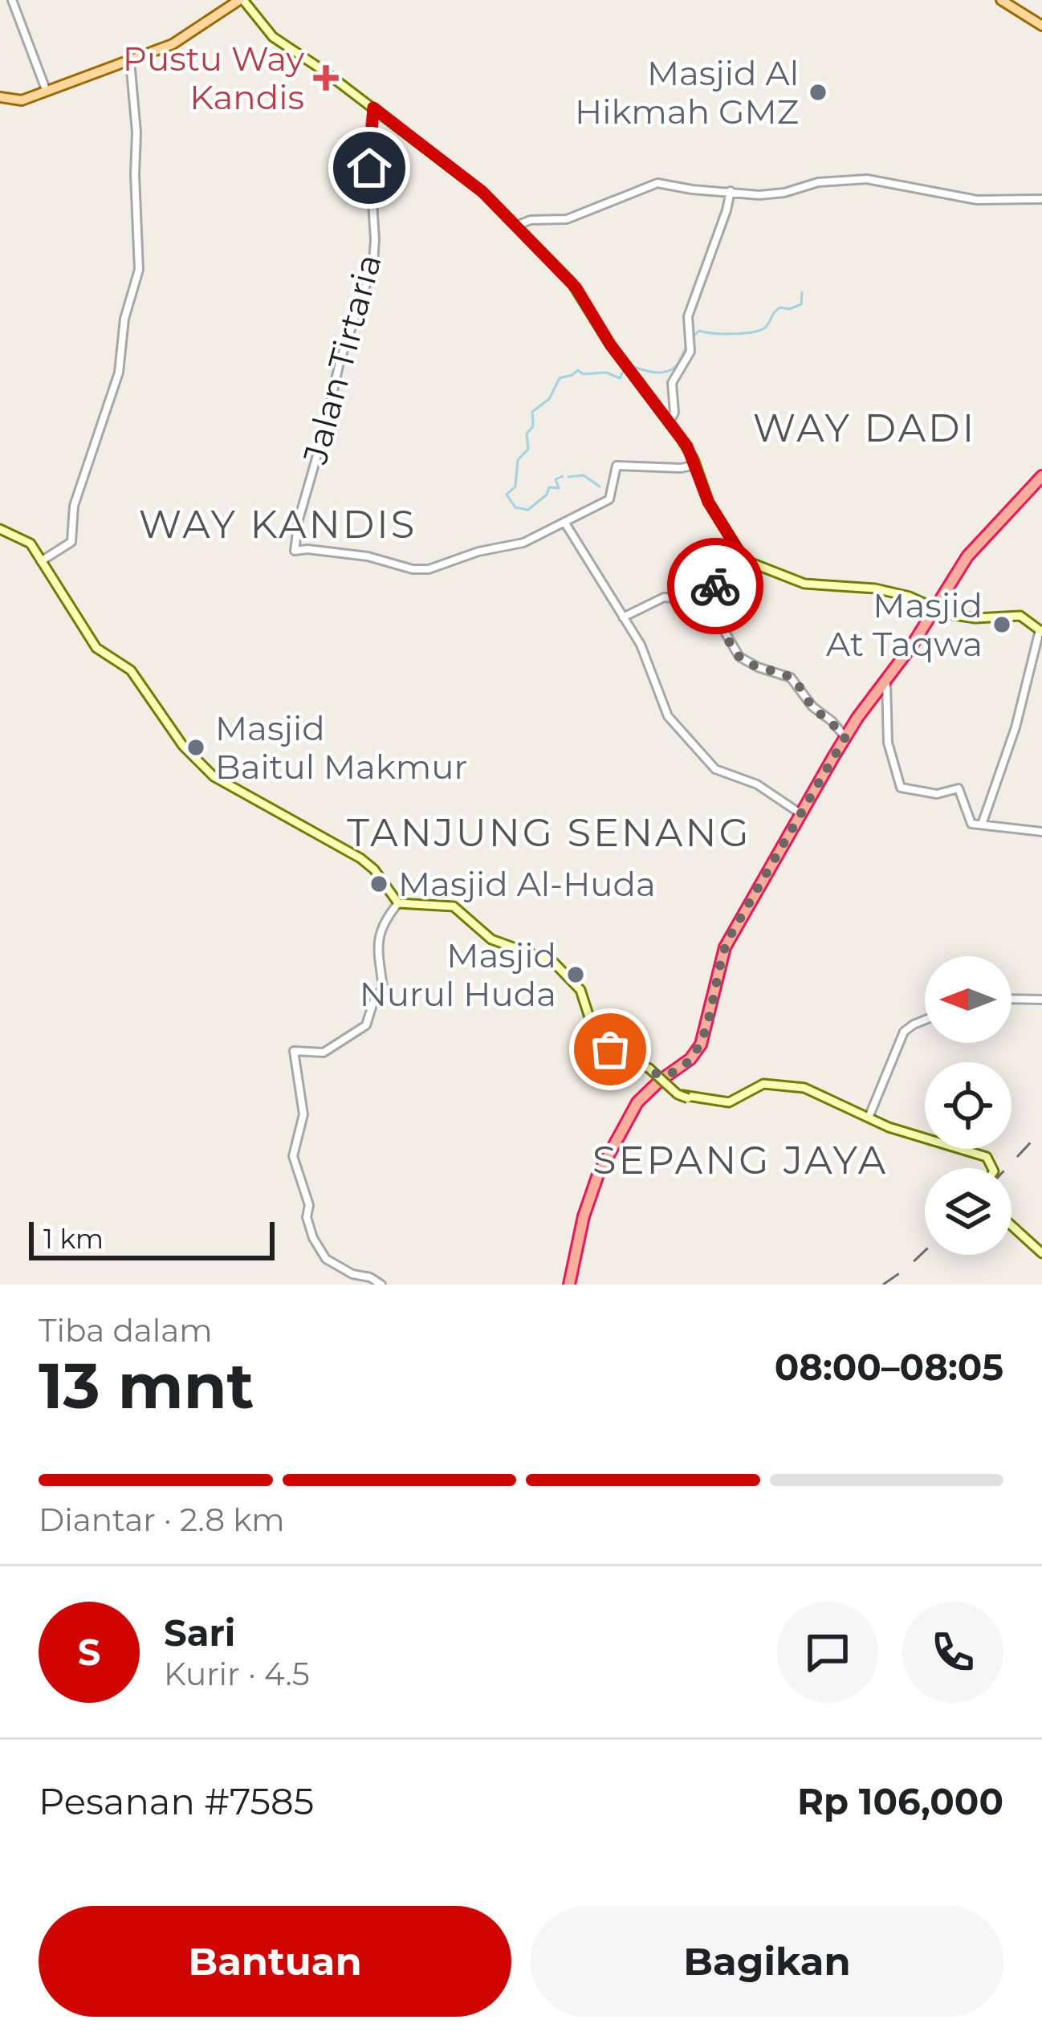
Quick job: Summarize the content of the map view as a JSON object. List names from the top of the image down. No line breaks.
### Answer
{"streets":{"street":["Jalan Tirtaria"]},"districts":["WAY DADI","WAY KANDIS","TANJUNG SENANG","SEPANG JAYA"],"places":{"health":["Pustu Way Kandis"],"other":["Masjid Al Hikmah GMZ","Masjid At Taqwa","Masjid Baitul Makmur","Masjid Al-Huda","Masjid Nurul Huda"]},"scale_bar":"1 km","north":"left","page":{"scale":"1 km","heading":["13 mnt","Tiba dalam","08:00–08:05"],"panel":["Sari","Kurir · 4.5","Pesanan #7585","Rp 106,000"],"bar":"Diantar · 2.8 km","round":"S","buttons":["Bantuan","Bagikan"]}}
